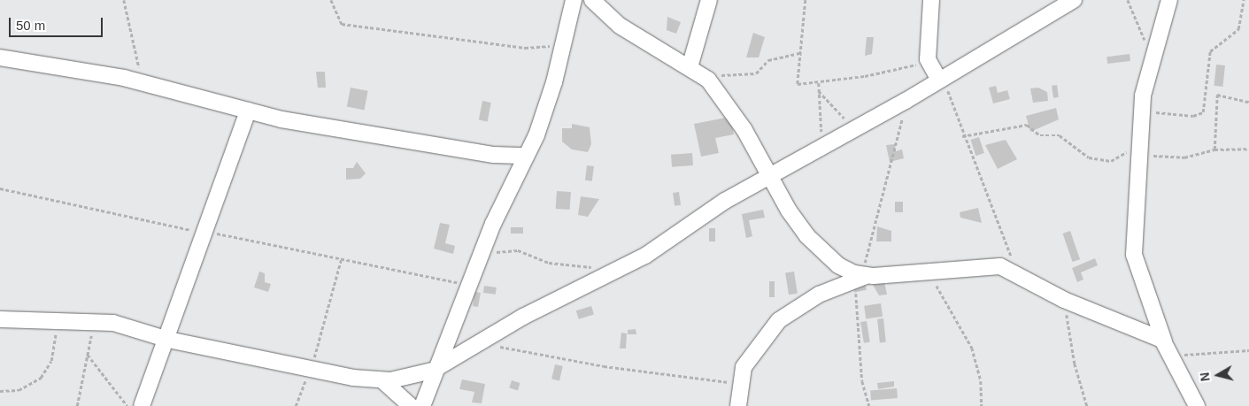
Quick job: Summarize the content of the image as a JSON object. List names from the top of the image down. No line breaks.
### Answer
{"scale_bar":"50 m","north":"left"}
